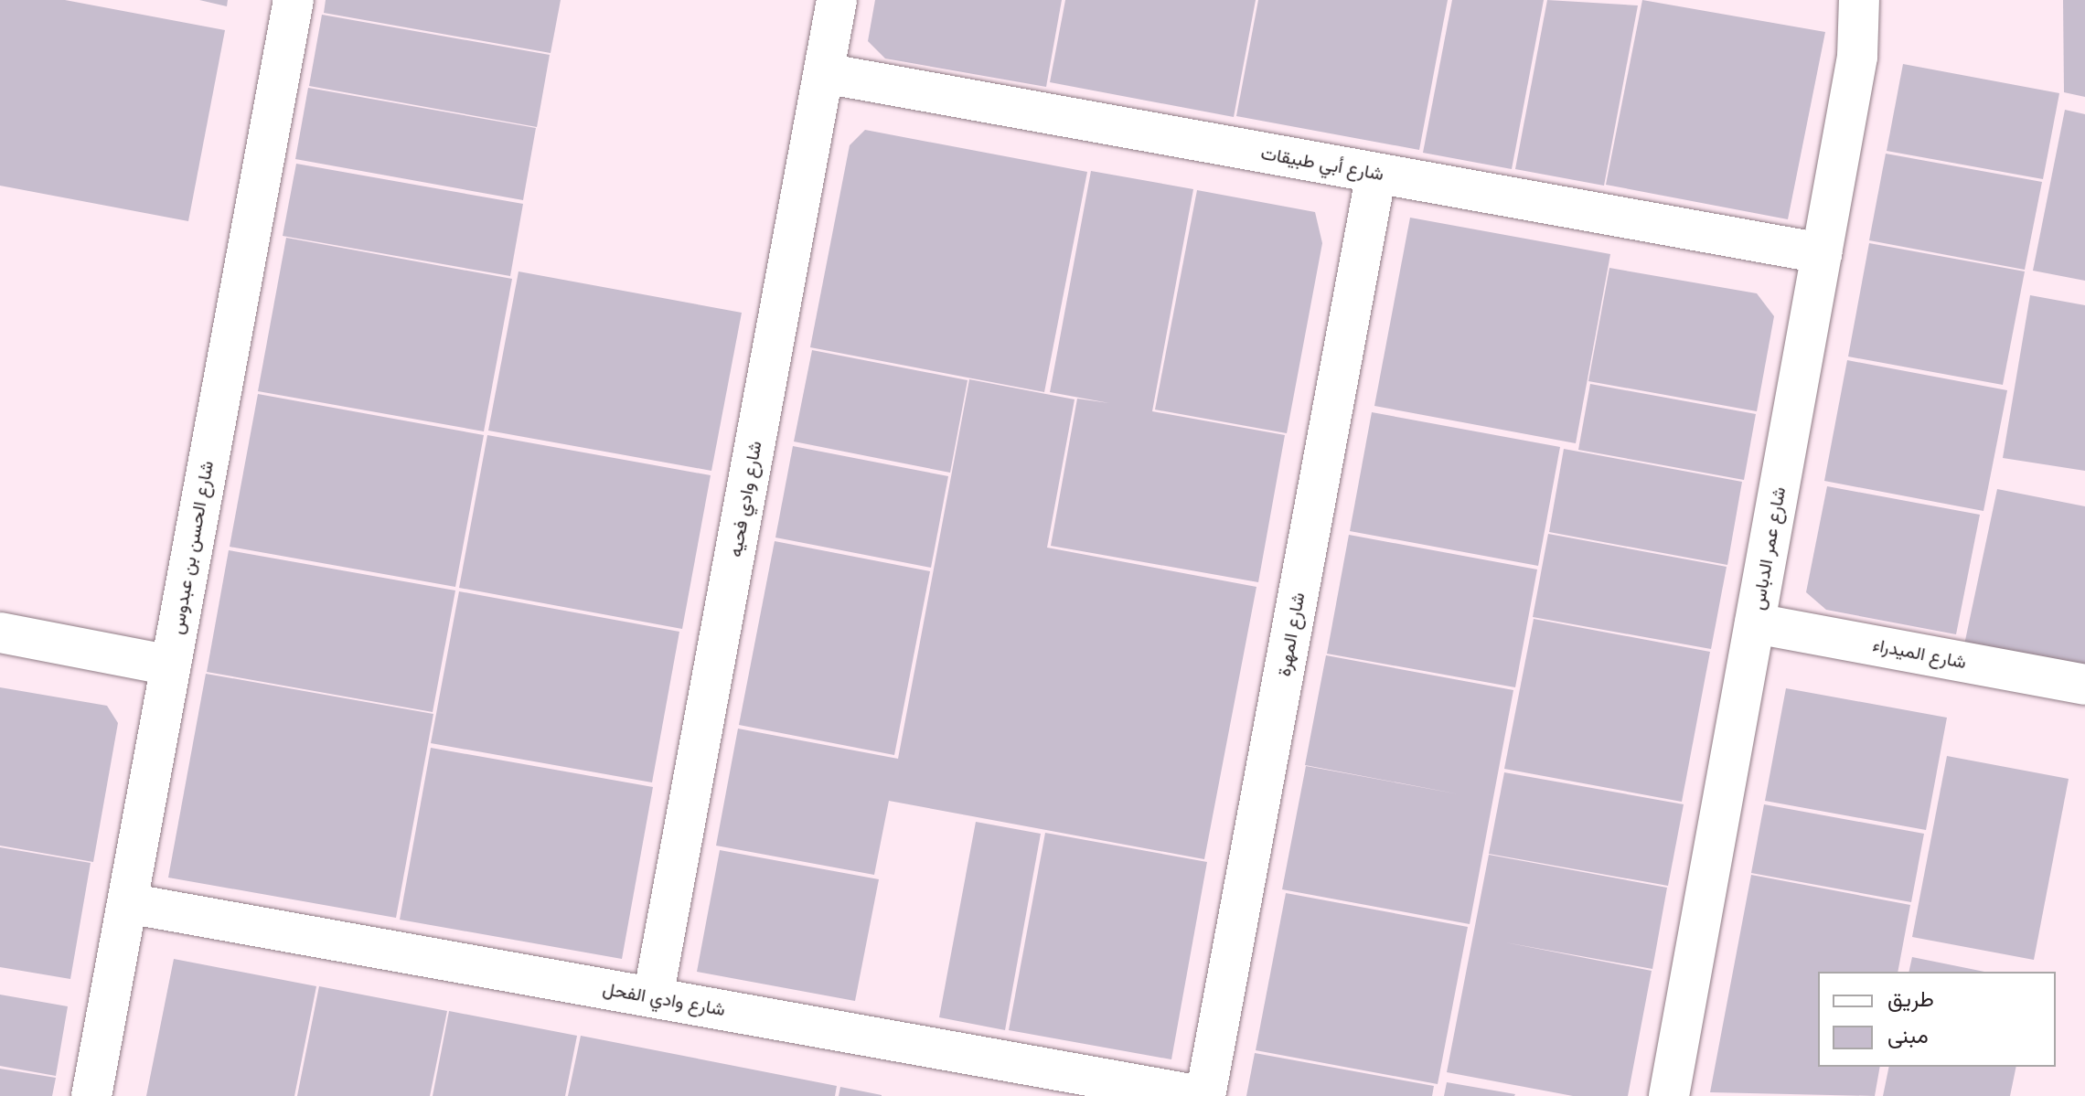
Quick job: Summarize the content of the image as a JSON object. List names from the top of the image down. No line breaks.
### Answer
{"streets":{"street":["شارع أبي طبيقات","شارع وادي فحيه","شارع الحسن بن عبدوس","شارع عمر الدباس","شارع المهرة","شارع الميدراء","شارع وادي الفحل"]},"crossings":[["شارع أبي طبيقات","شارع وادي فحيه"],["شارع أبي طبيقات","شارع عمر الدباس"],["شارع أبي طبيقات","شارع المهرة"],["شارع وادي فحيه","شارع وادي الفحل"],["شارع الحسن بن عبدوس","شارع وادي الفحل"],["شارع عمر الدباس","شارع الميدراء"],["شارع المهرة","شارع وادي الفحل"]],"legend":["طريق","مبنى"]}
